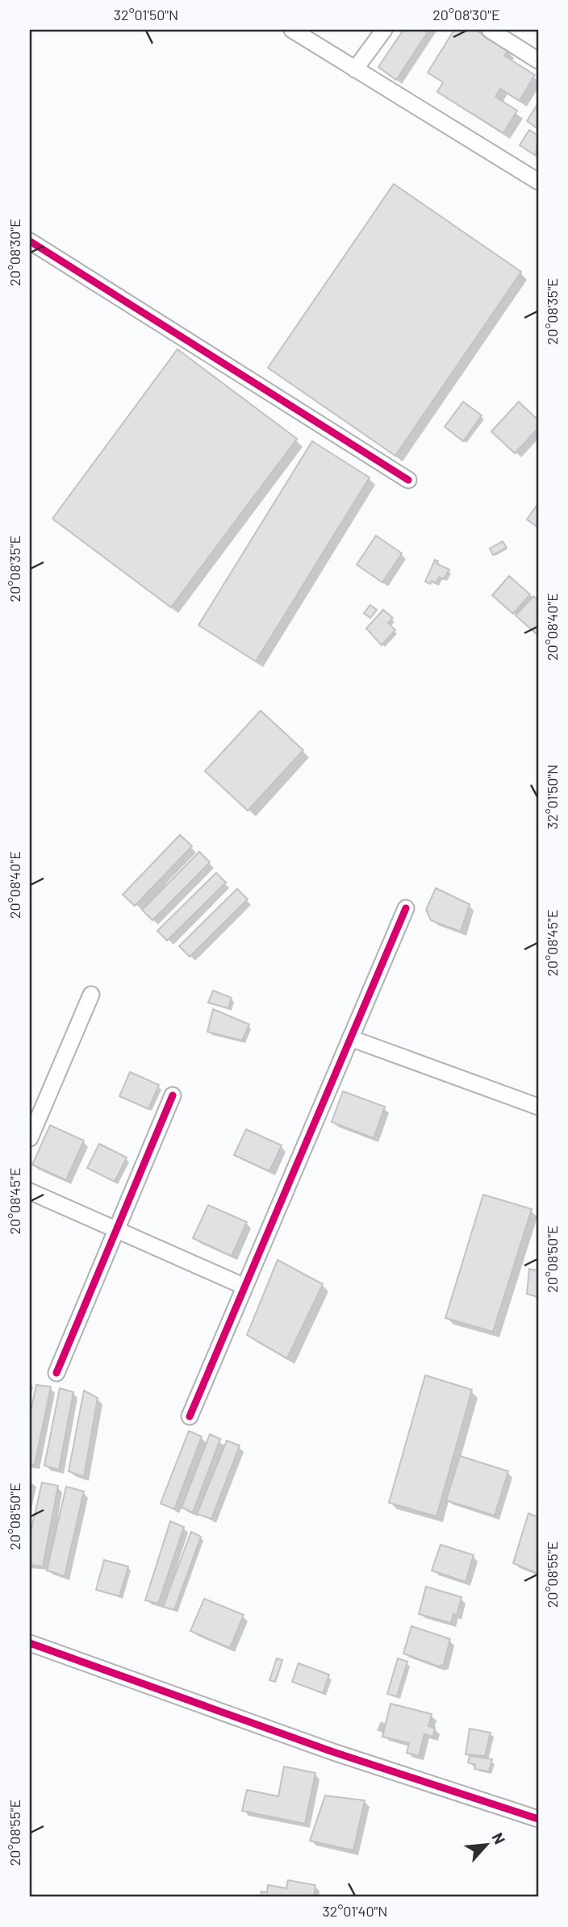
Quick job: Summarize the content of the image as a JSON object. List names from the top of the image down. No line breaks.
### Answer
{"north":"top right","coordinates":["32°01'50\"N","20°08'30\"E","20°08'35\"E","20°08'40\"E","20°08'45\"E","20°08'50\"E","20°08'55\"E","32°01'40\"N"]}
